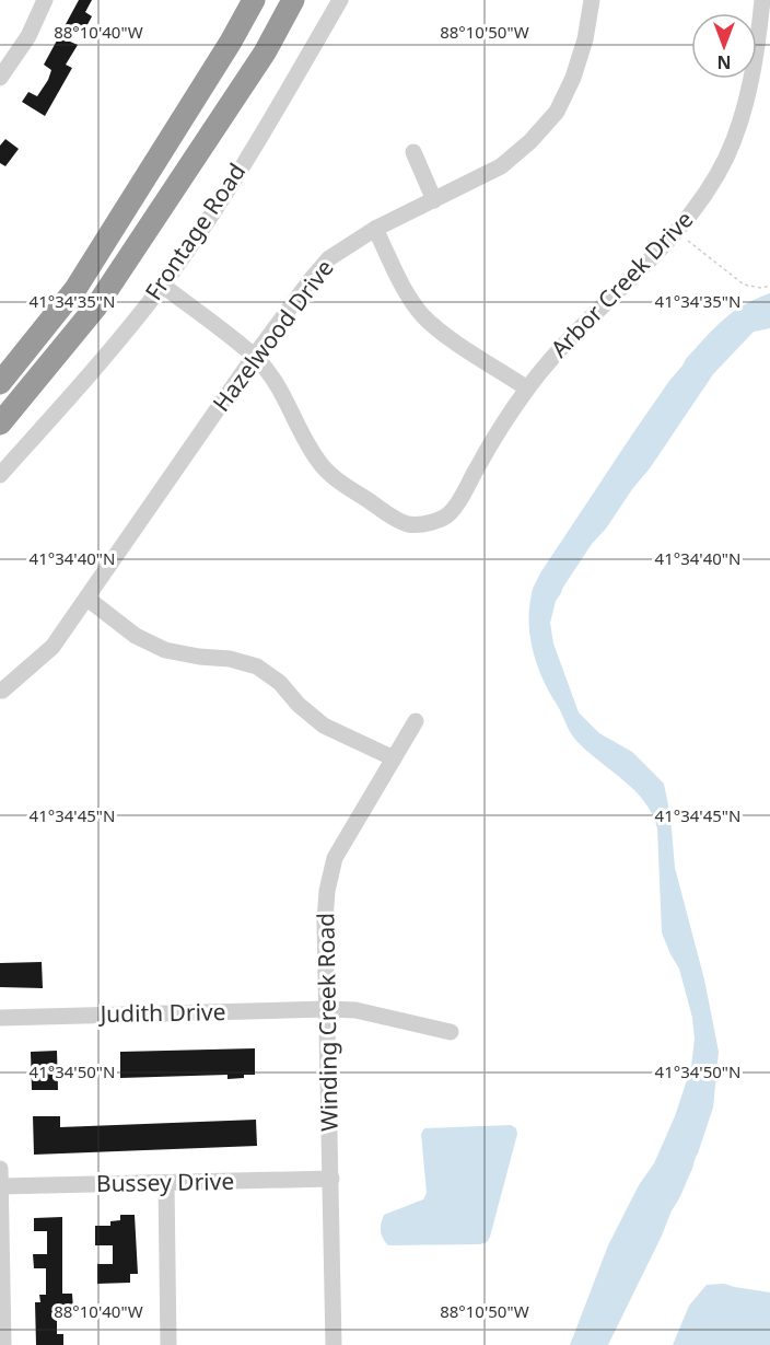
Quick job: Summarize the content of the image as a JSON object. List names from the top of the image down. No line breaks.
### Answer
{"streets":{"street":["Frontage Road","Arbor Creek Drive","Hazelwood Drive","Judith Drive","Winding Creek Road","Bussey Drive"]},"crossings":[["Frontage Road","Arbor Creek Drive"],["Arbor Creek Drive","Hazelwood Drive"],["Judith Drive","Winding Creek Road"],["Winding Creek Road","Bussey Drive"]],"north":"bottom","coordinates":["88°10'40\"W","88°10'50\"W","41°34'35\"N","41°34'40\"N","41°34'45\"N","41°34'50\"N"]}
